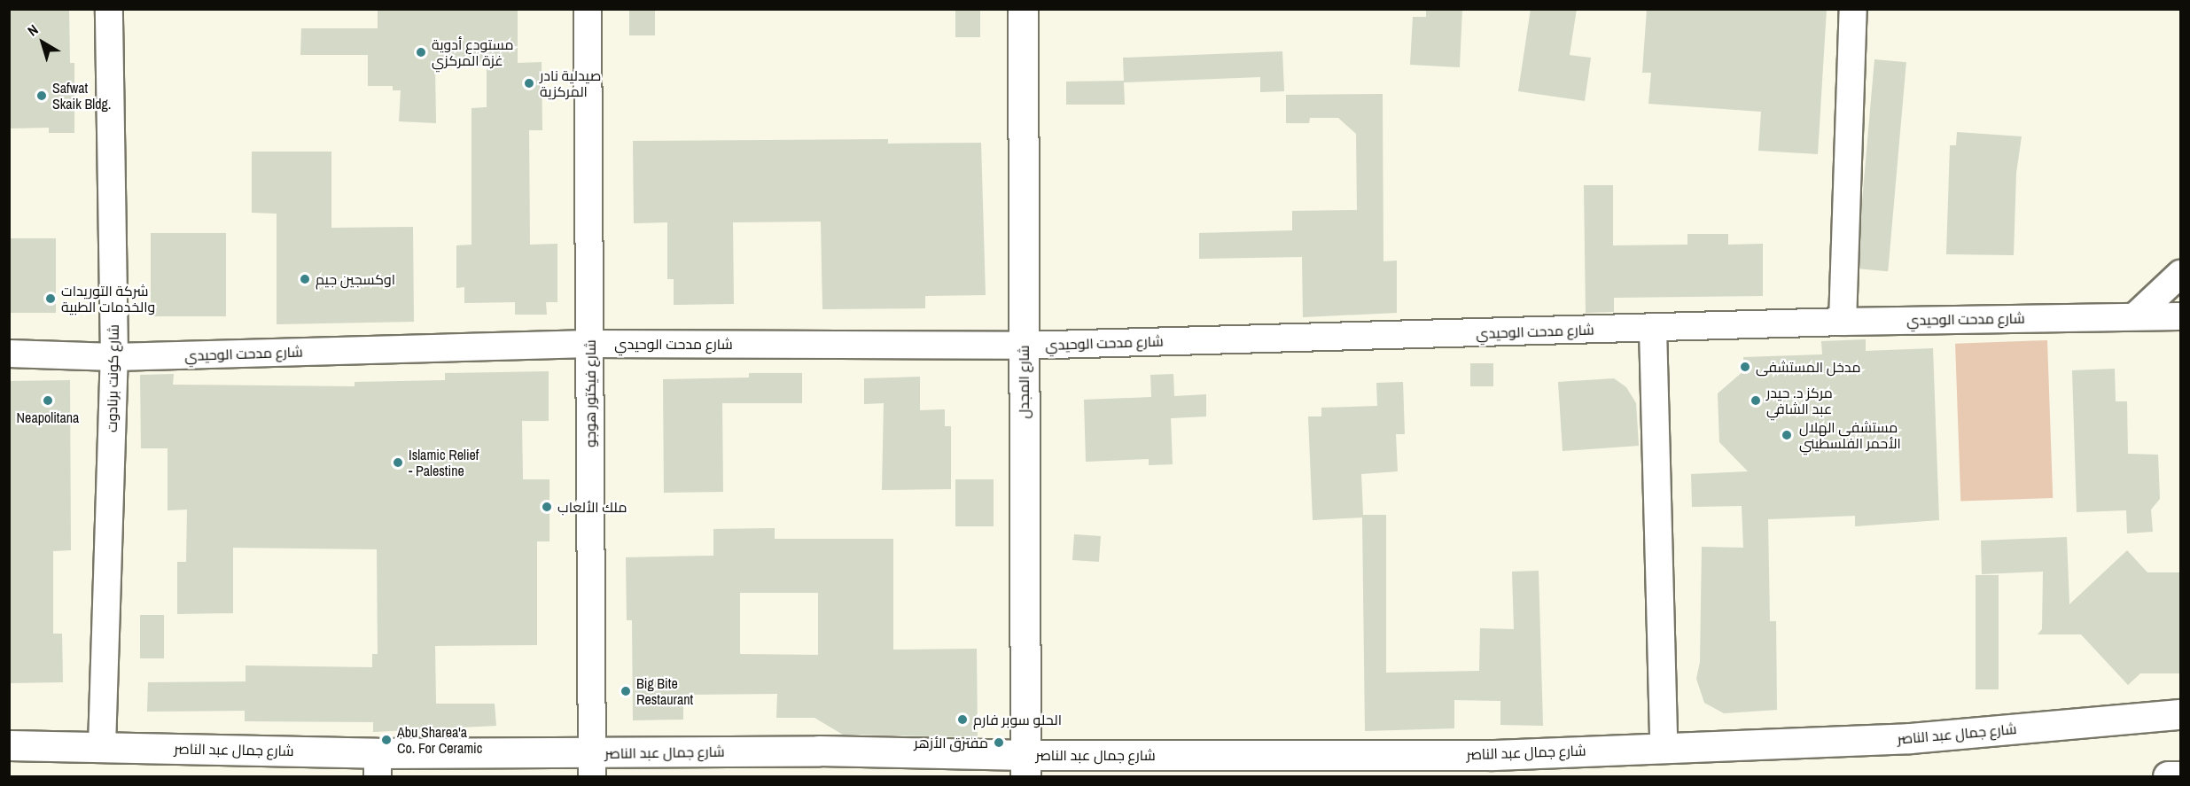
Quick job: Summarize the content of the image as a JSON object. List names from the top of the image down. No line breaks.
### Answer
{"streets":{"main road":["شارع المجدل","شارع جمال عبد الناصر"],"street":["شارع مدحت الوحيدي","شارع كونت برنادوت","شارع فيكتور هوجو"]},"crossings":[["شارع مدحت الوحيدي","شارع كونت برنادوت"],["شارع مدحت الوحيدي","شارع المجدل"],["شارع مدحت الوحيدي","شارع فيكتور هوجو"],["شارع كونت برنادوت","شارع جمال عبد الناصر"],["شارع المجدل","شارع جمال عبد الناصر"],["شارع فيكتور هوجو","شارع جمال عبد الناصر"]],"places":["مستودع أدوية غزة المركزي","صيدلية نادر المركزية","Safwat Skaik Bldg.","اوكسجين جيم","شركة التوريدات والخدمات الطبية","مدخل المستشفى","Neapolitana","مركز د. حيدر عبد الشافي","مستشفى الهلال الأحمر الفلسطيني","Islamic Relief - Palestine","ملك الألعاب","Big Bite Restaurant","الحلو سوبر فارم","Abu Sharea'a Co. For Ceramic","مفترق الأزهر"],"north":"top left"}
